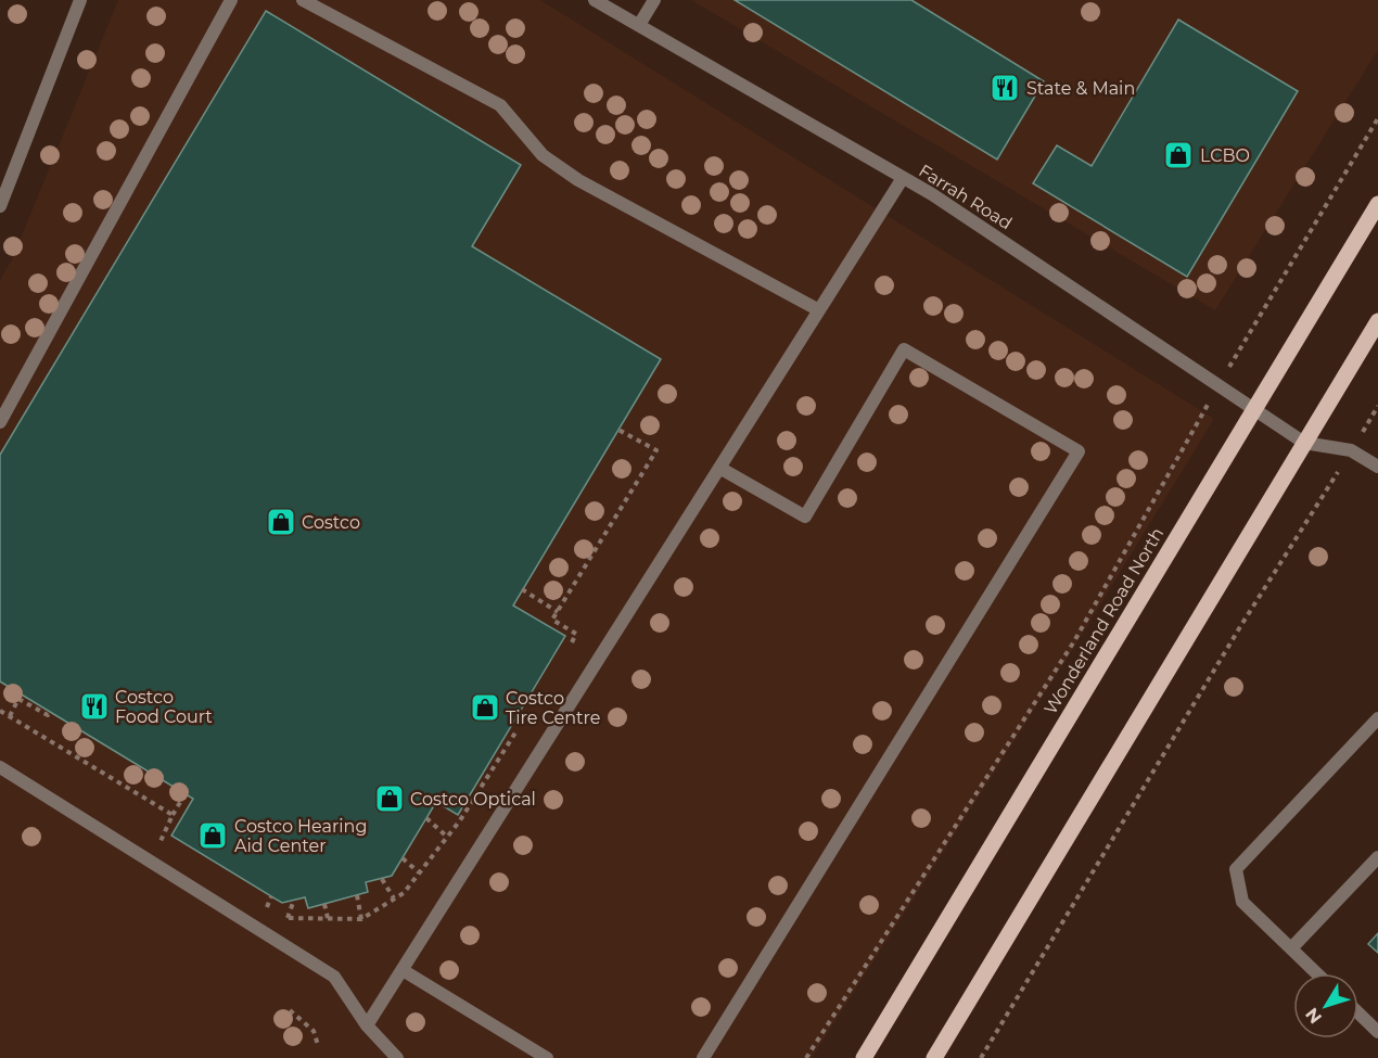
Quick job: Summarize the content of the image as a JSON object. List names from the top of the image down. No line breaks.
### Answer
{"streets":{"main road":["Wonderland Road North"],"street":["Farrah Road"]},"crossings":[["Farrah Road","Wonderland Road North"]],"places":{"restaurant":["State & Main","Costco Food Court"],"shop":["LCBO","Costco","Costco Tire Centre","Costco Optical","Costco Hearing Aid Center"]},"north":"bottom left"}
